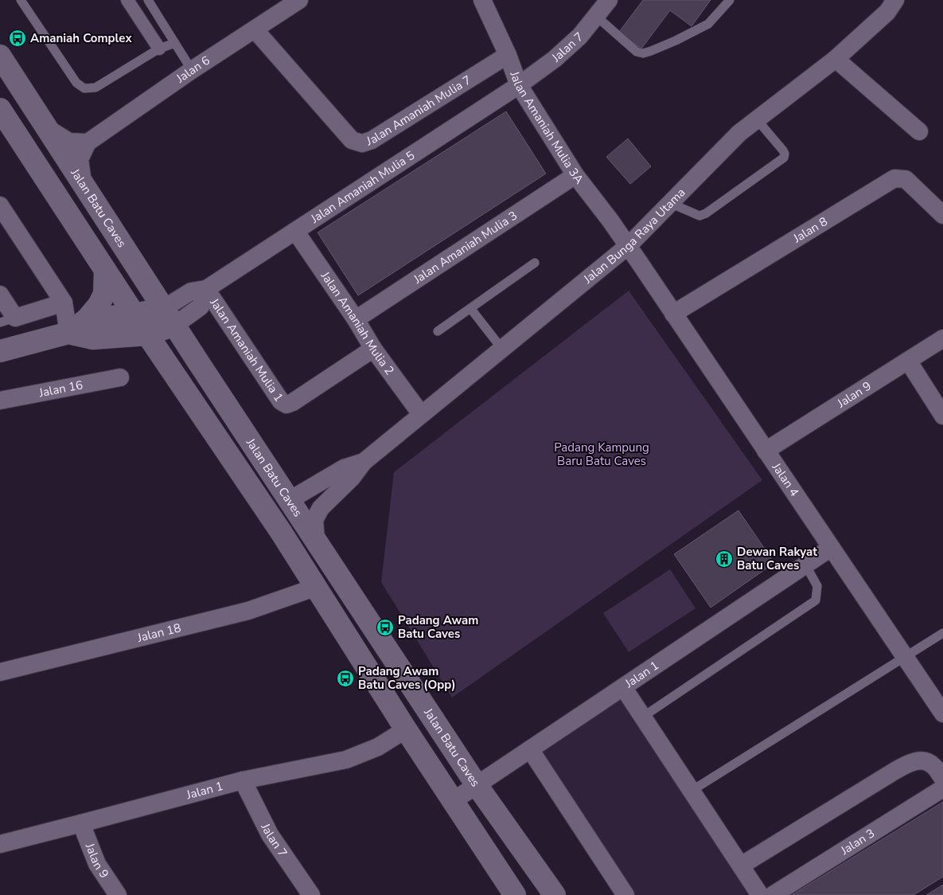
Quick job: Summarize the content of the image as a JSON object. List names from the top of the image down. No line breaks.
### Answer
{"streets":{"main road":["Jalan Batu Caves"],"street":["Jalan 7","Jalan 6","Jalan Amaniah Mulia 7","Jalan Amaniah Mulia 3A","Jalan Amaniah Mulia 5","Jalan 8","Jalan Bunga Raya Utama","Jalan Amaniah Mulia 3","Jalan Amaniah Mulia 2","Jalan Amaniah Mulia 1","Jalan 16","Jalan 9","Jalan 4","Jalan 18","Jalan 1","Jalan 3"]},"crossings":[["Jalan 7","Jalan Amaniah Mulia 3A"],["Jalan 7","Jalan Amaniah Mulia 5"],["Jalan 7","Jalan 1"],["Jalan 6","Jalan Amaniah Mulia 7"],["Jalan Amaniah Mulia 7","Jalan Amaniah Mulia 3A"],["Jalan Amaniah Mulia 3A","Jalan Amaniah Mulia 5"],["Jalan Amaniah Mulia 3A","Jalan Bunga Raya Utama"],["Jalan Amaniah Mulia 3A","Jalan Amaniah Mulia 3"],["Jalan Amaniah Mulia 3A","Jalan 4"],["Jalan Amaniah Mulia 5","Jalan Amaniah Mulia 2"],["Jalan Amaniah Mulia 5","Jalan Amaniah Mulia 1"],["Jalan Batu Caves","Jalan Bunga Raya Utama"],["Jalan Batu Caves","Jalan 18"],["Jalan Batu Caves","Jalan 1"],["Jalan 8","Jalan 4"],["Jalan Bunga Raya Utama","Jalan Amaniah Mulia 2"],["Jalan Bunga Raya Utama","Jalan 4"],["Jalan Amaniah Mulia 3","Jalan Amaniah Mulia 2"],["Jalan Amaniah Mulia 2","Jalan Amaniah Mulia 1"],["Jalan 9","Jalan 4"],["Jalan 9","Jalan 1"],["Jalan 4","Jalan 1"]],"parks":["Padang Kampung Baru Batu Caves"],"places":{"bus stop":["Amaniah Complex","Padang Awam Batu Caves","Padang Awam Batu Caves (Opp)"],"building":["Dewan Rakyat Batu Caves"]}}
